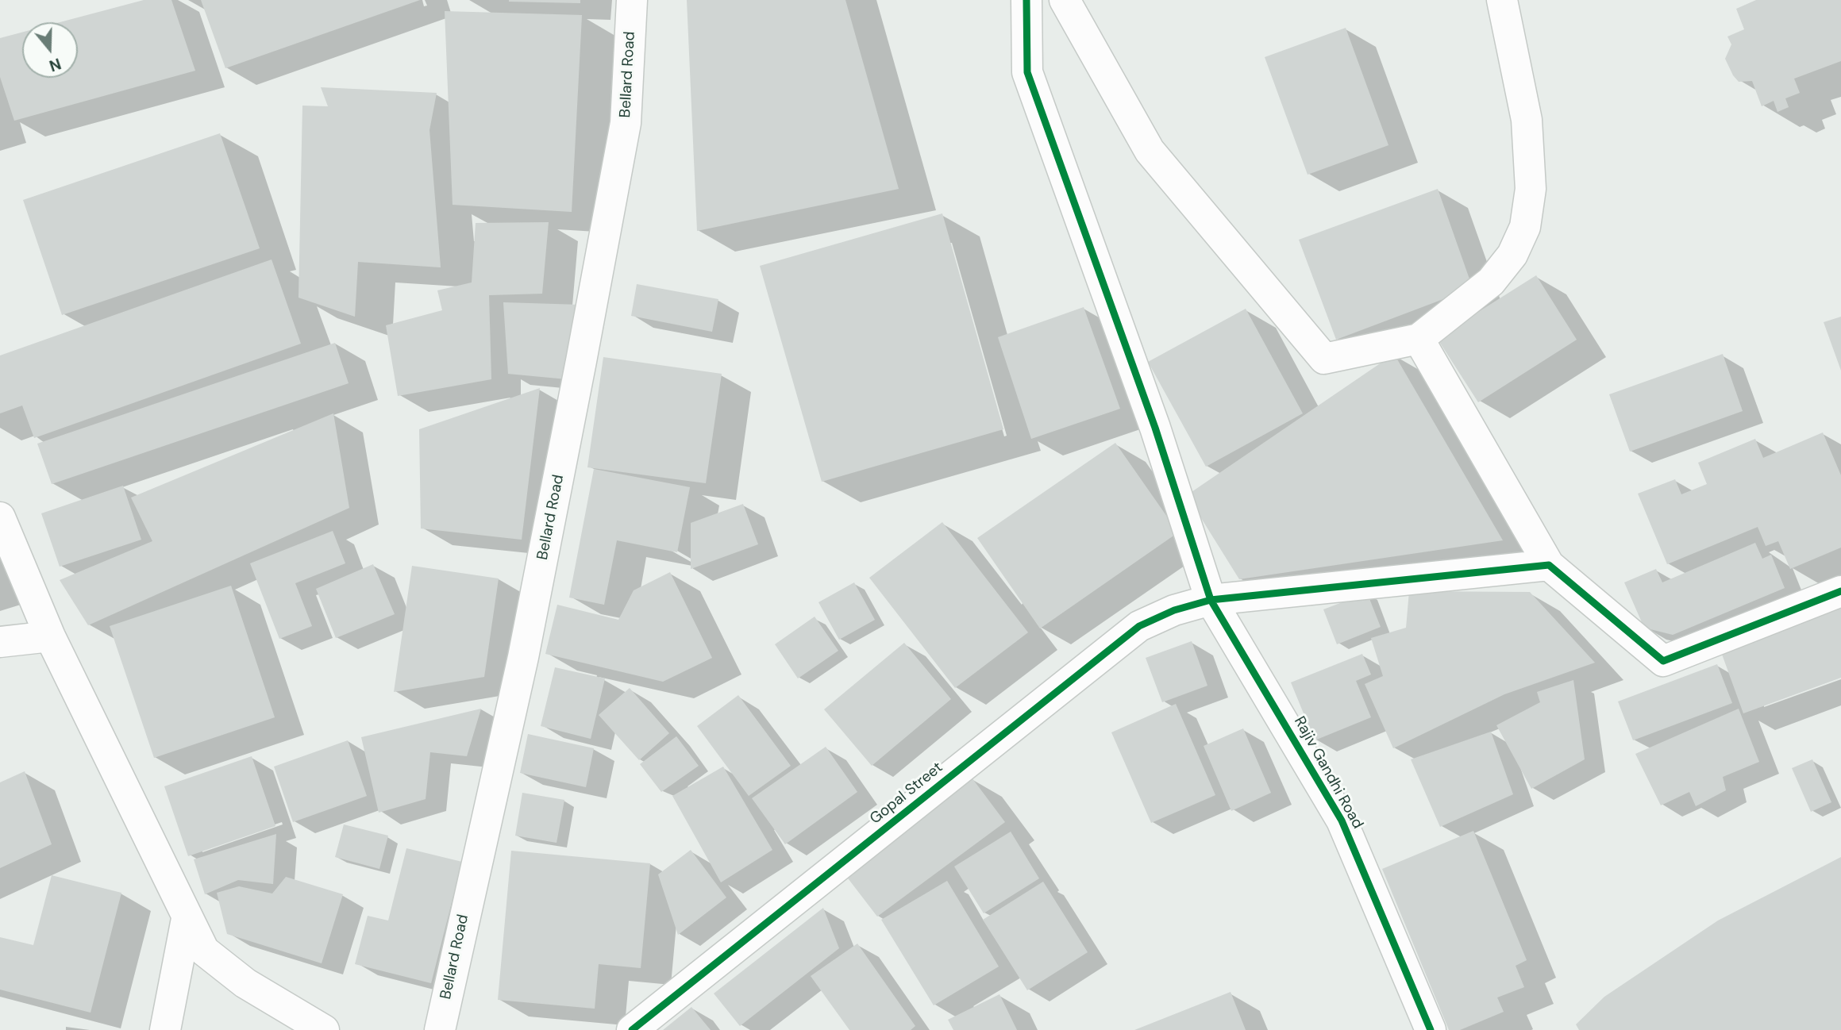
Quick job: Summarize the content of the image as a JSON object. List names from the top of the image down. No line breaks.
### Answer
{"streets":{"street":["Bellard Road","Rajiv Gandhi Road","Gopal Street"]},"crossings":[["Rajiv Gandhi Road","Gopal Street"]],"north":"bottom"}
